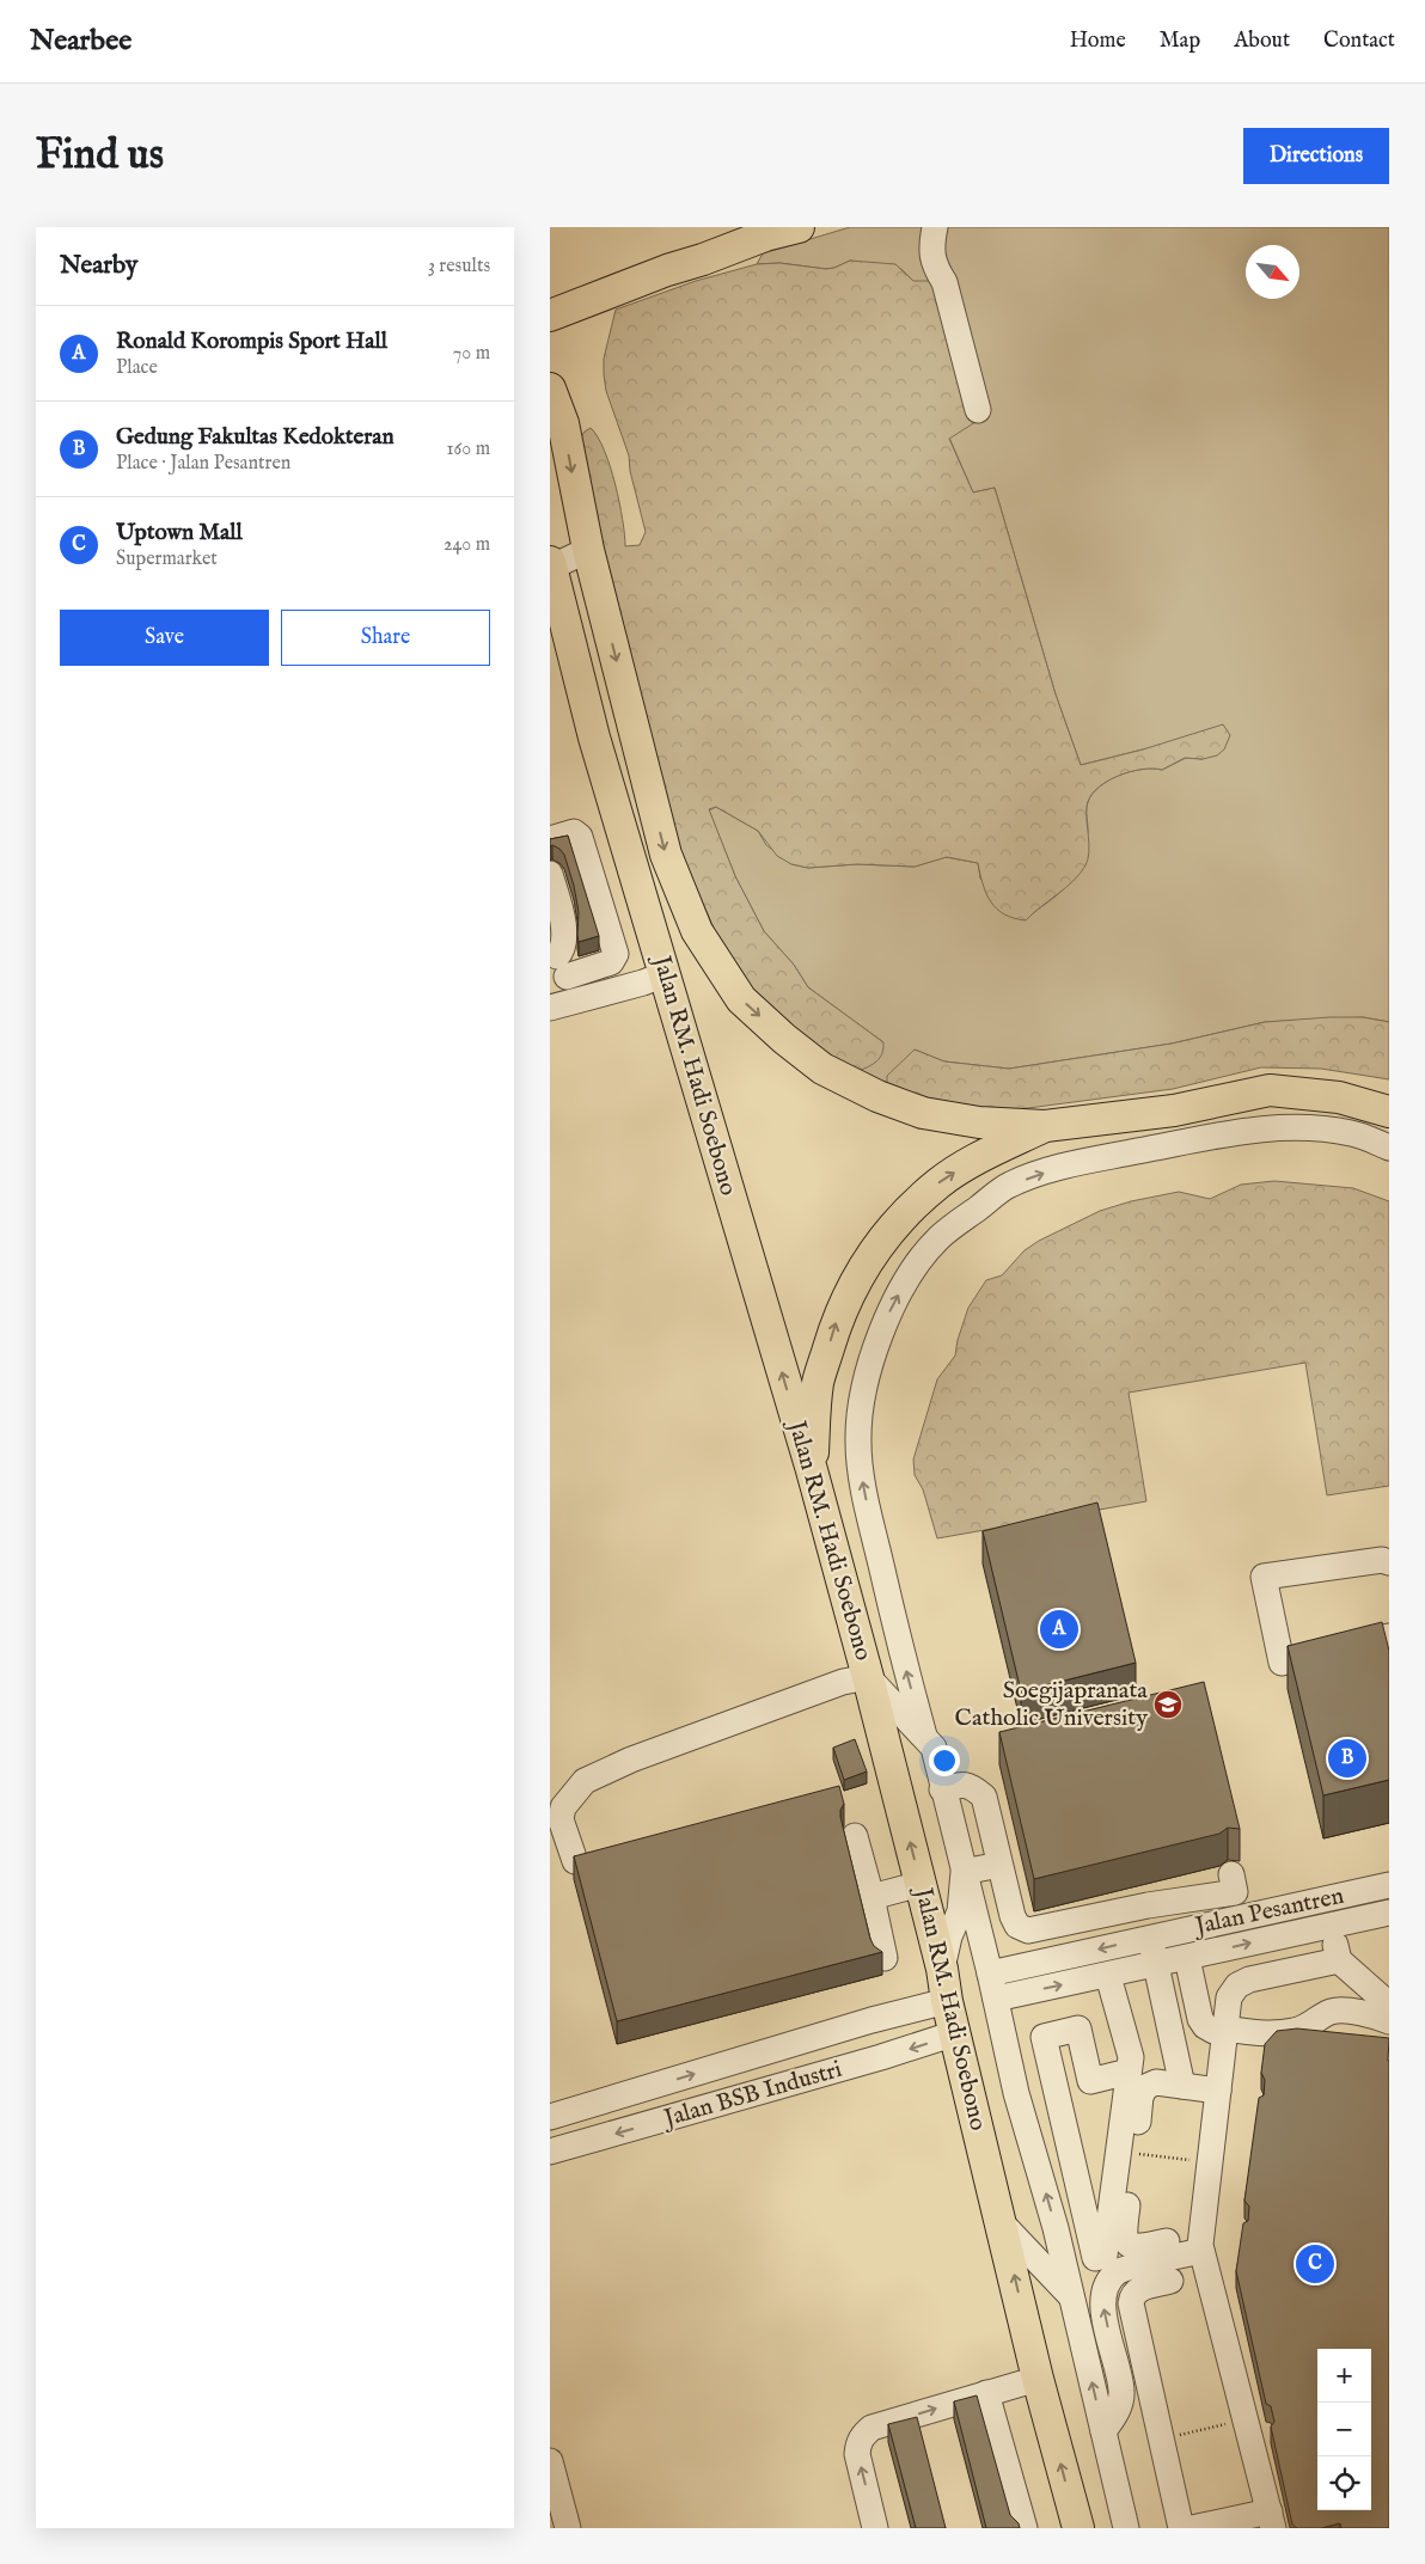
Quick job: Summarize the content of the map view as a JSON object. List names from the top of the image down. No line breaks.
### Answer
{"streets":{"main road":["Jalan RM. Hadi Soebono"],"street":["Jalan Pesantren","Jalan BSB Industri"]},"crossings":[["Jalan RM. Hadi Soebono","Jalan BSB Industri"]],"places":{"school or university":["Soegijapranata Catholic University"]},"north":"bottom right","page":{"header":"Nearbee","nav":["Home","Map","About","Contact"],"buttons":["Directions",["Save","Share"]],"title":"Find us","heading":["Nearby","3 results"],"list":[{"mark":"A","name":"Ronald Korompis Sport Hall","note":"Place","value":"70 m"},{"mark":"B","name":"Gedung Fakultas Kedokteran","note":"Place · Jalan Pesantren","value":"160 m"},{"mark":"C","name":"Uptown Mall","note":"Supermarket","value":"240 m"}],"pins":["A","B","C"],"map_buttons":["+","−"]}}
